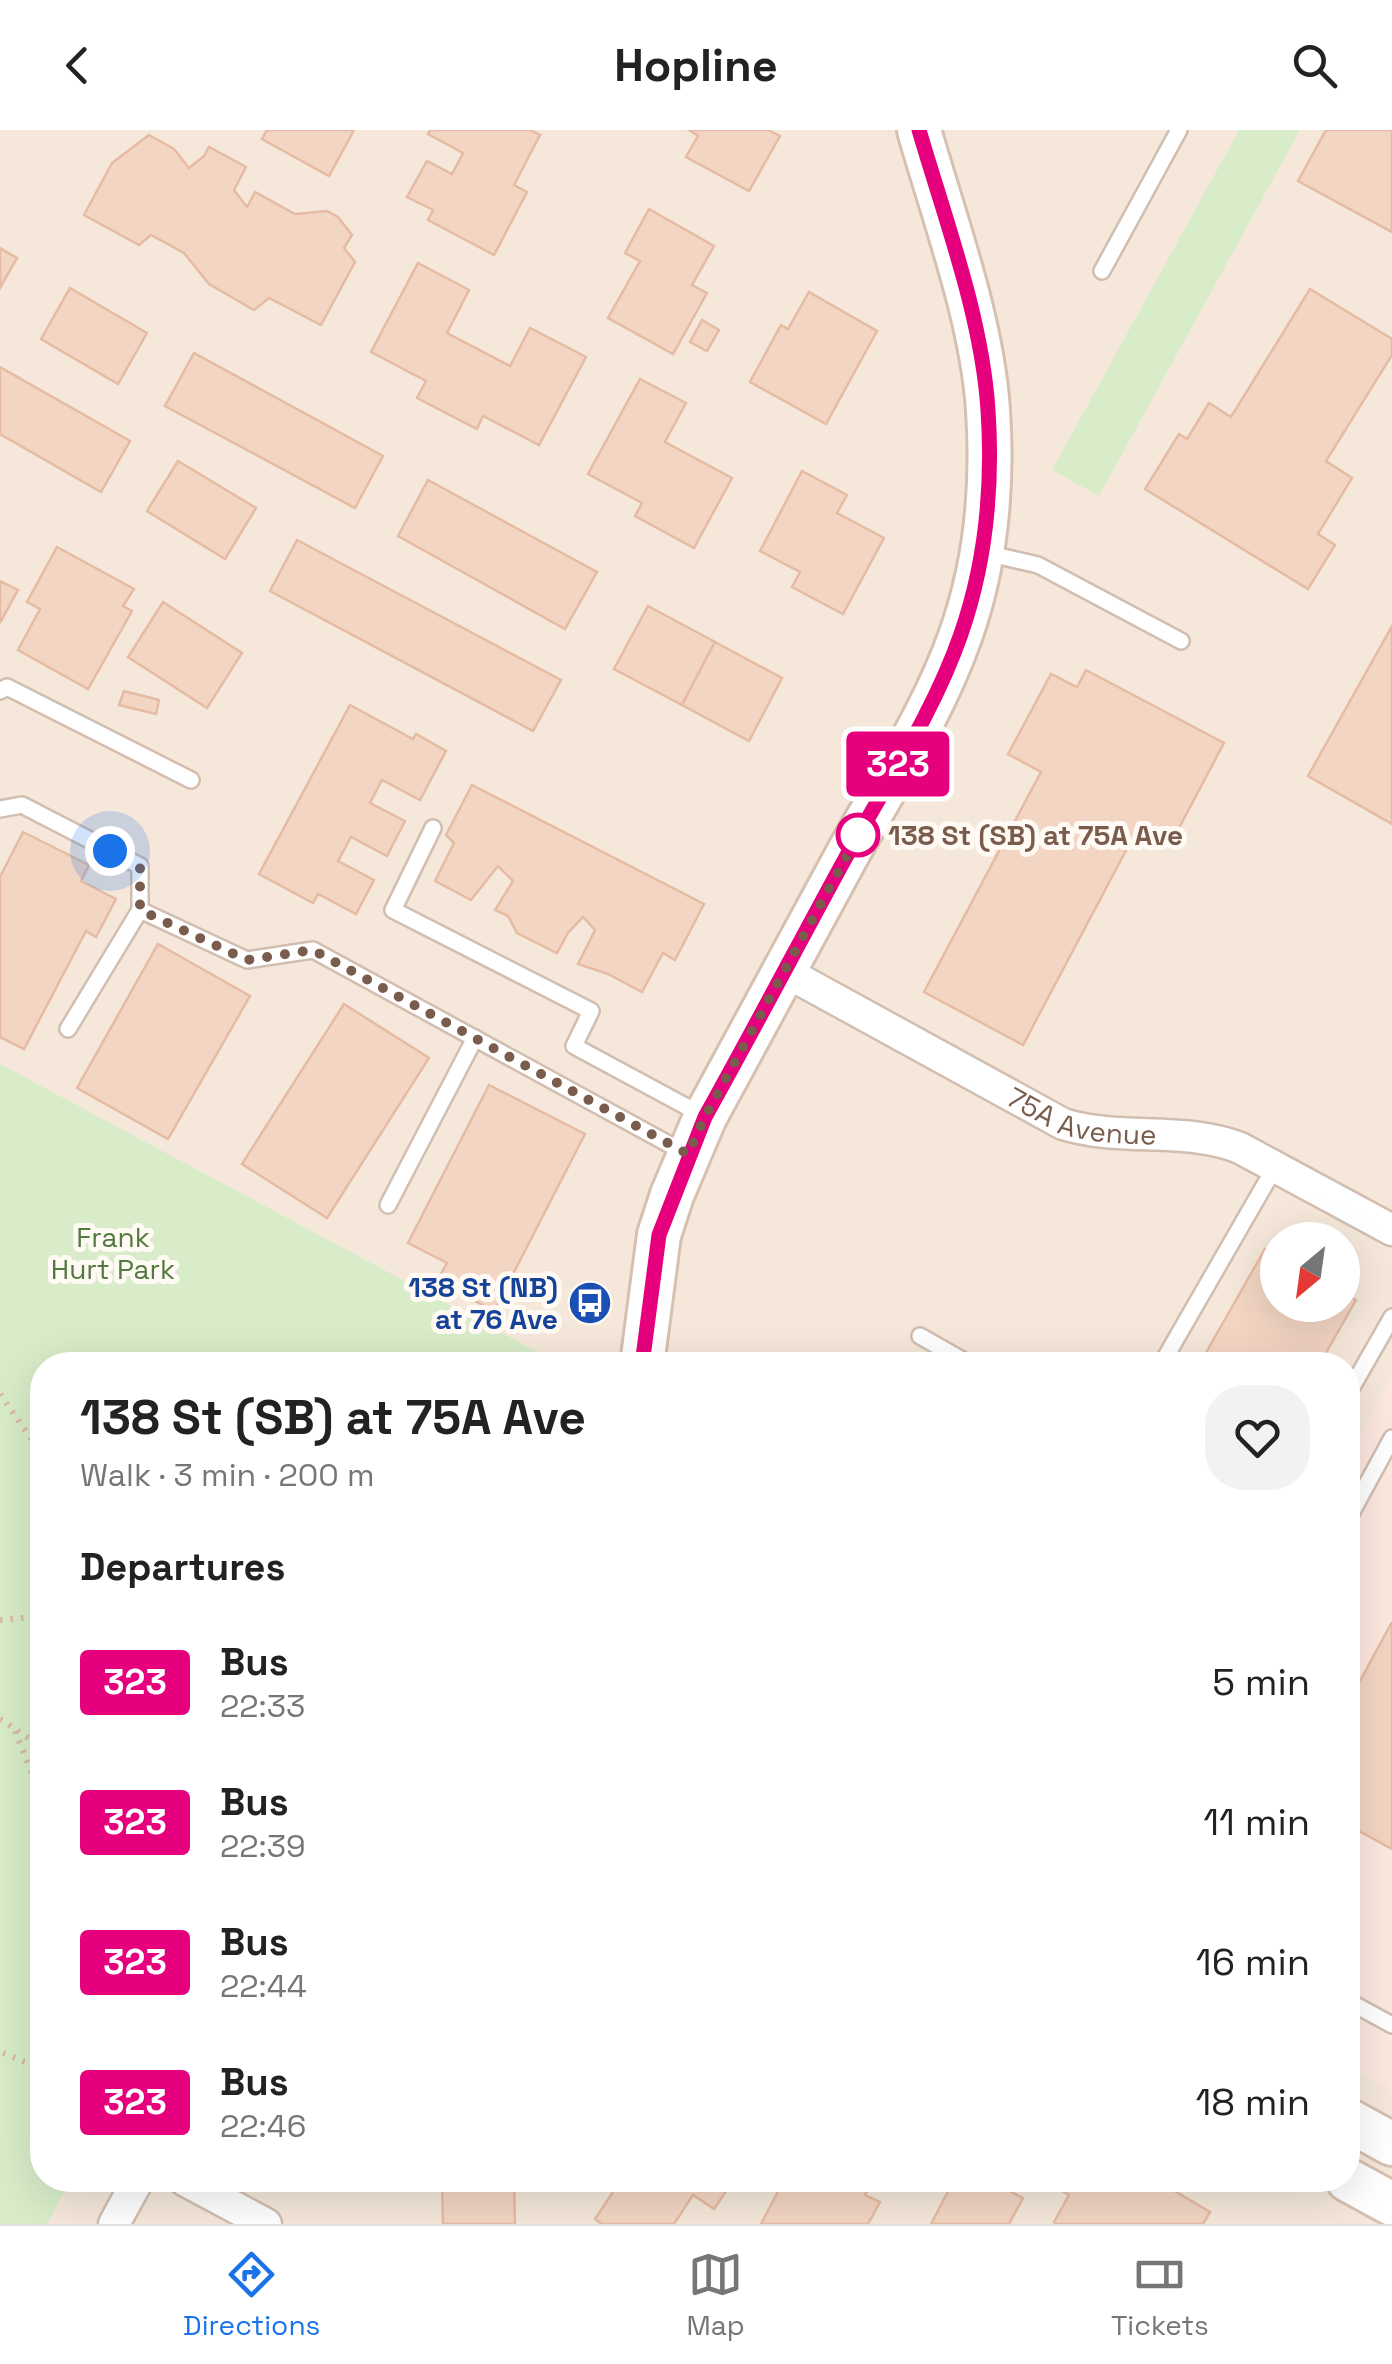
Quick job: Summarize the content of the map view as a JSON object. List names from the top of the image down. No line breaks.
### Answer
{"streets":{"street":["75A Avenue"]},"parks":["Frank Hurt Park"],"places":{"other":["138 St (SB) at 75A Ave"],"bus stop":["138 St (NB) at 76 Ave"]},"lines":["bus line 323"],"north":"bottom left","page":{"header":"Hopline","on_map":"323","heading":[["138 St (SB) at 75A Ave","Walk · 3 min · 200 m"],"Departures"],"list":[{"mark":"323","name":"Bus","note":"22:33","value":"5 min"},{"mark":"323","name":"Bus","note":"22:39","value":"11 min"},{"mark":"323","name":"Bus","note":"22:44","value":"16 min"},{"mark":"323","name":"Bus","note":"22:46","value":"18 min"}],"tabs":["Directions","Map","Tickets"]}}
